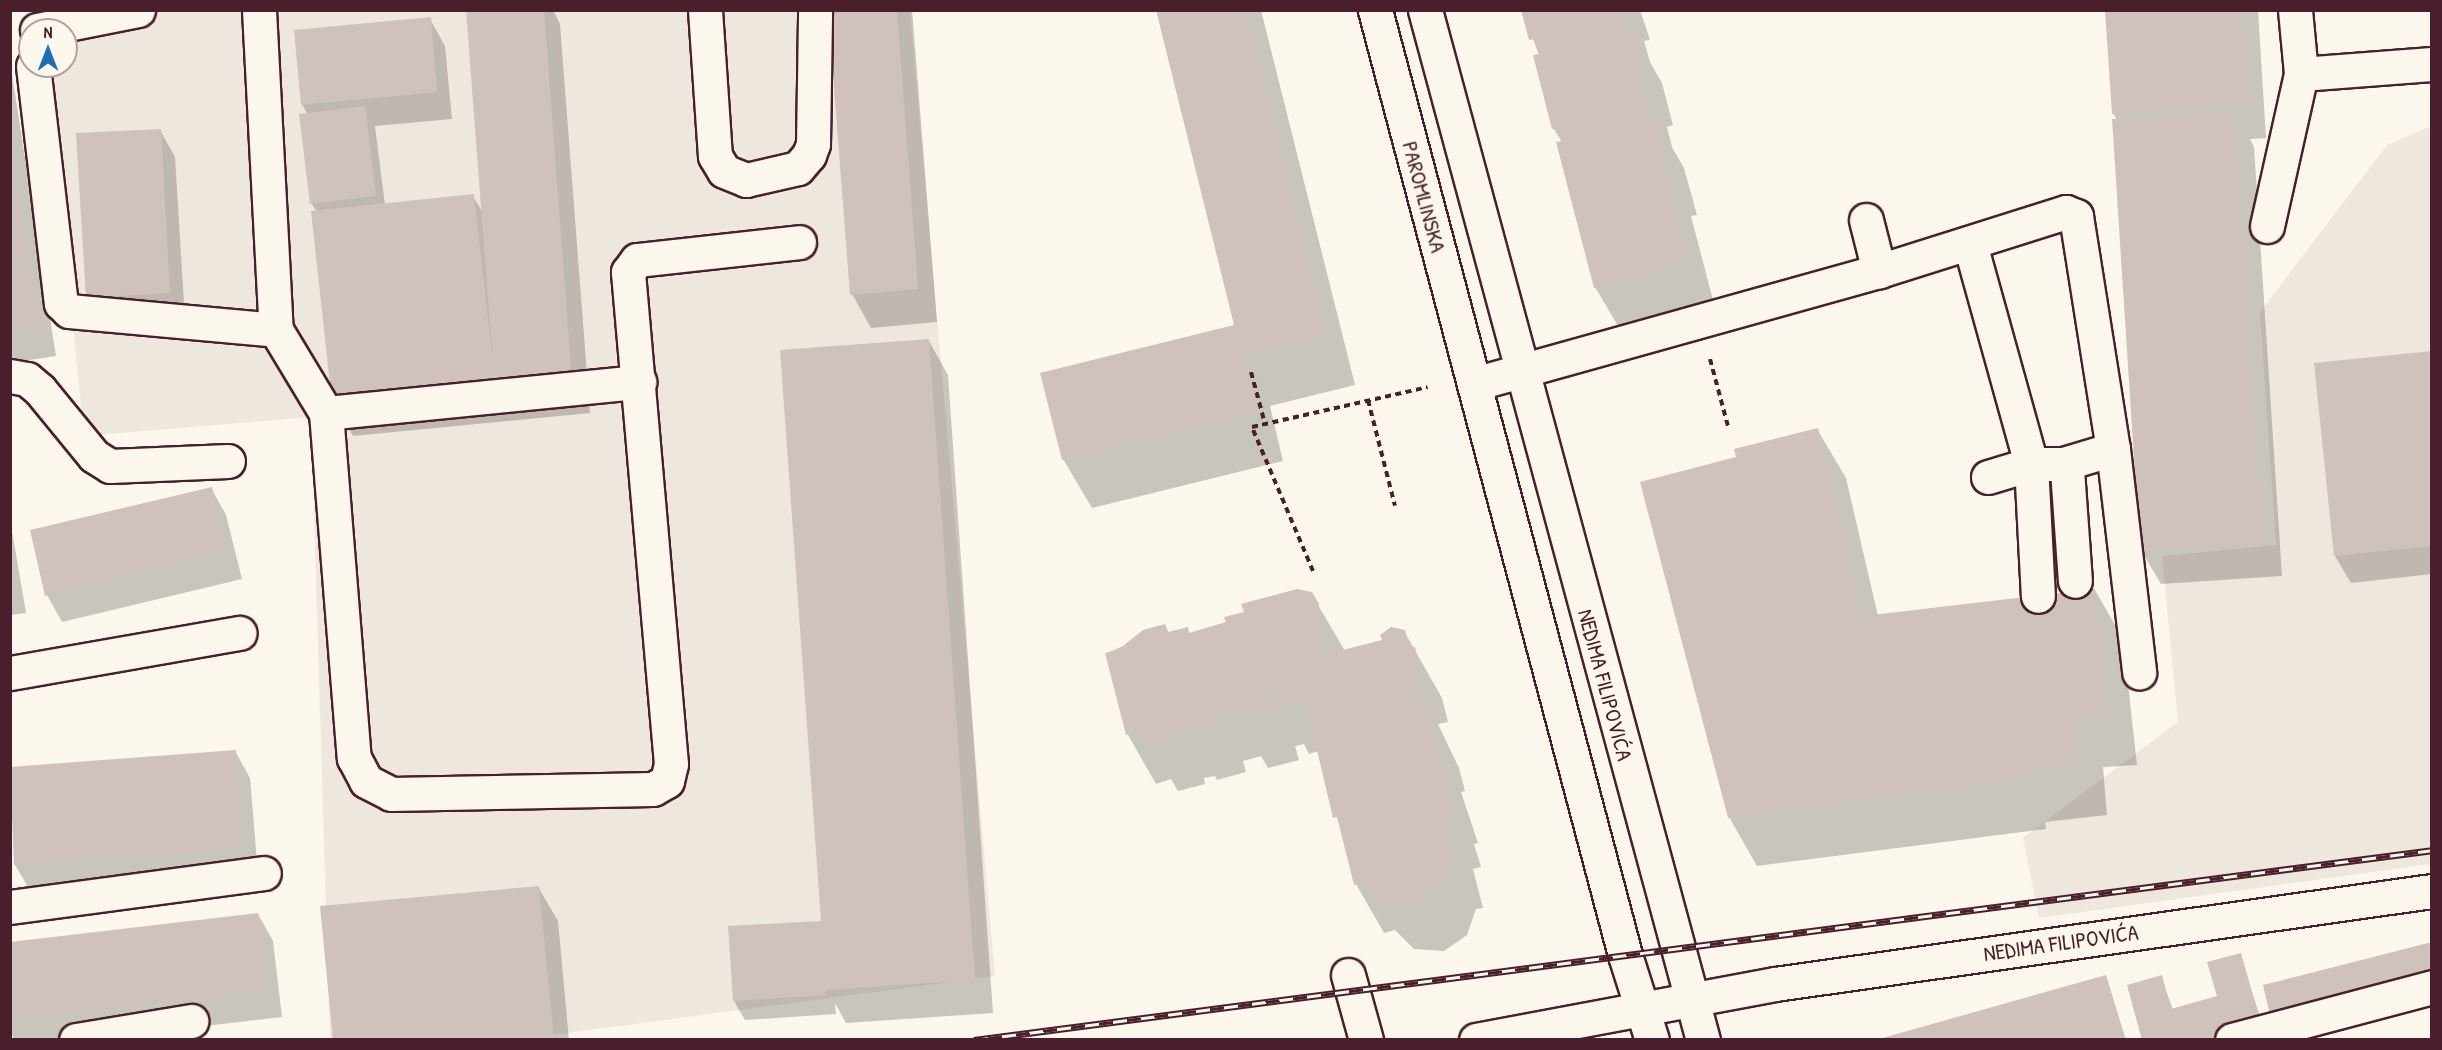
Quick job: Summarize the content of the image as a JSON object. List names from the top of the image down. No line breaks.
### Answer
{"streets":{"street":["PAROMLINSKA","NEDIMA FILIPOVIĆA"]},"north":"top"}
